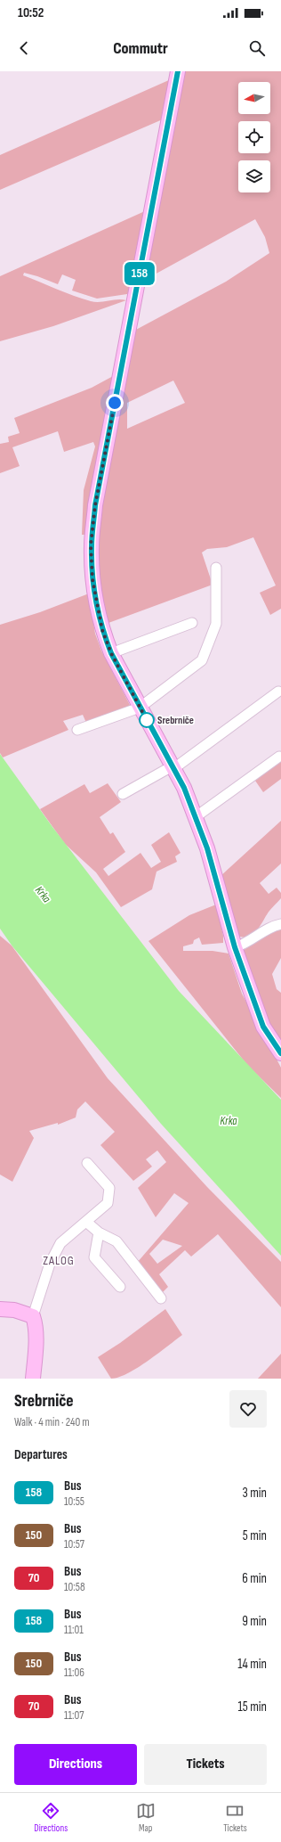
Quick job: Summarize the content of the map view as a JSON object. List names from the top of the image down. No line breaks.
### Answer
{"districts":["ZALOG"],"water":["Krka"],"places":["Srebrniče"],"lines":["bus line 158"],"north":"left","page":{"status":"10:52","header":"Commutr","on_map":"158","heading":[["Srebrniče","Walk · 4 min · 240 m"],"Departures"],"list":[{"mark":"158","name":"Bus","note":"10:55","value":"3 min"},{"mark":"150","name":"Bus","note":"10:57","value":"5 min"},{"mark":"70","name":"Bus","note":"10:58","value":"6 min"},{"mark":"158","name":"Bus","note":"11:01","value":"9 min"},{"mark":"150","name":"Bus","note":"11:06","value":"14 min"},{"mark":"70","name":"Bus","note":"11:07","value":"15 min"}],"buttons":["Directions","Tickets"],"tabs":["Directions","Map","Tickets"]}}
